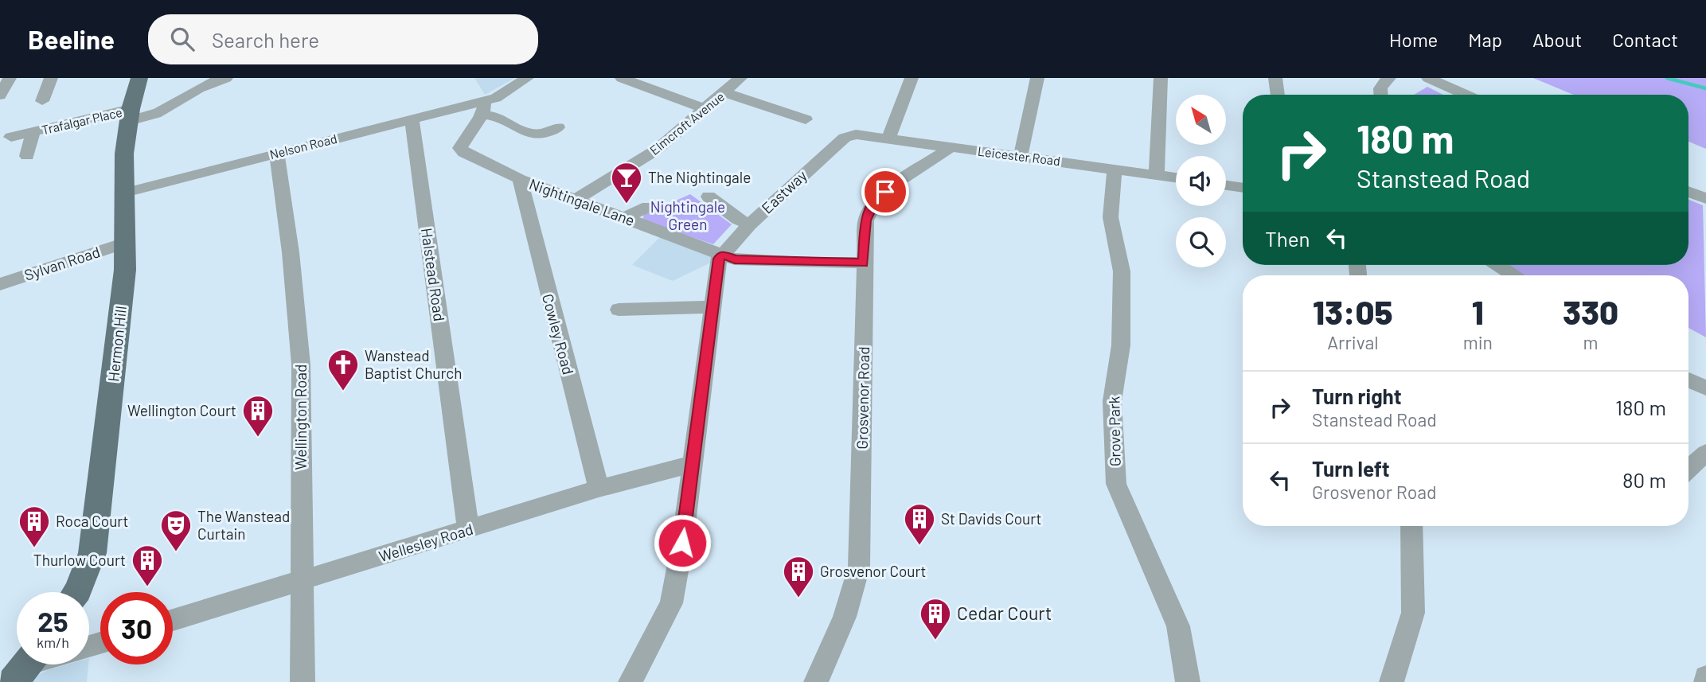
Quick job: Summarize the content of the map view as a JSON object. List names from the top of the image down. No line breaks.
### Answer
{"streets":{"main road":["Hermon Hill"],"street":["Trafalgar Place","Elmcroft Avenue","Nelson Road","Leicester Road","Eastway","Nightingale Lane","Sylvan Road","Halstead Road","Cowley Road","Grosvenor Road","Wellington Road","Grove Park","Wellesley Road"]},"crossings":[["Trafalgar Place","Hermon Hill"],["Elmcroft Avenue","Nightingale Lane"],["Nelson Road","Nightingale Lane"],["Nelson Road","Halstead Road"],["Nelson Road","Hermon Hill"],["Nelson Road","Wellington Road"],["Leicester Road","Eastway"],["Leicester Road","Grosvenor Road"],["Leicester Road","Grove Park"],["Eastway","Nightingale Lane"],["Nightingale Lane","Cowley Road"],["Nightingale Lane","Grosvenor Road"],["Sylvan Road","Hermon Hill"],["Halstead Road","Wellesley Road"],["Cowley Road","Wellesley Road"],["Wellington Road","Wellesley Road"]],"parks":["Nightingale Green"],"places":{"bar":["The Nightingale"],"church":["Wanstead Baptist Church"],"building":["Wellington Court","St Davids Court","Roca Court","Thurlow Court","Grosvenor Court","Cedar Court"],"theatre":["The Wanstead Curtain"]},"north":"top left","page":{"header":"Beeline","search":"Search here","nav":["Home","Map","About","Contact"],"turn":["180 m","Stanstead Road"],"then":"Then","eta":["13:05","Arrival","1","min","330","m"],"list":[{"name":"Turn right","note":"Stanstead Road","value":"180 m"},{"name":"Turn left","note":"Grosvenor Road","value":"80 m"}],"speed":"25 km/h","limit":"30"}}
